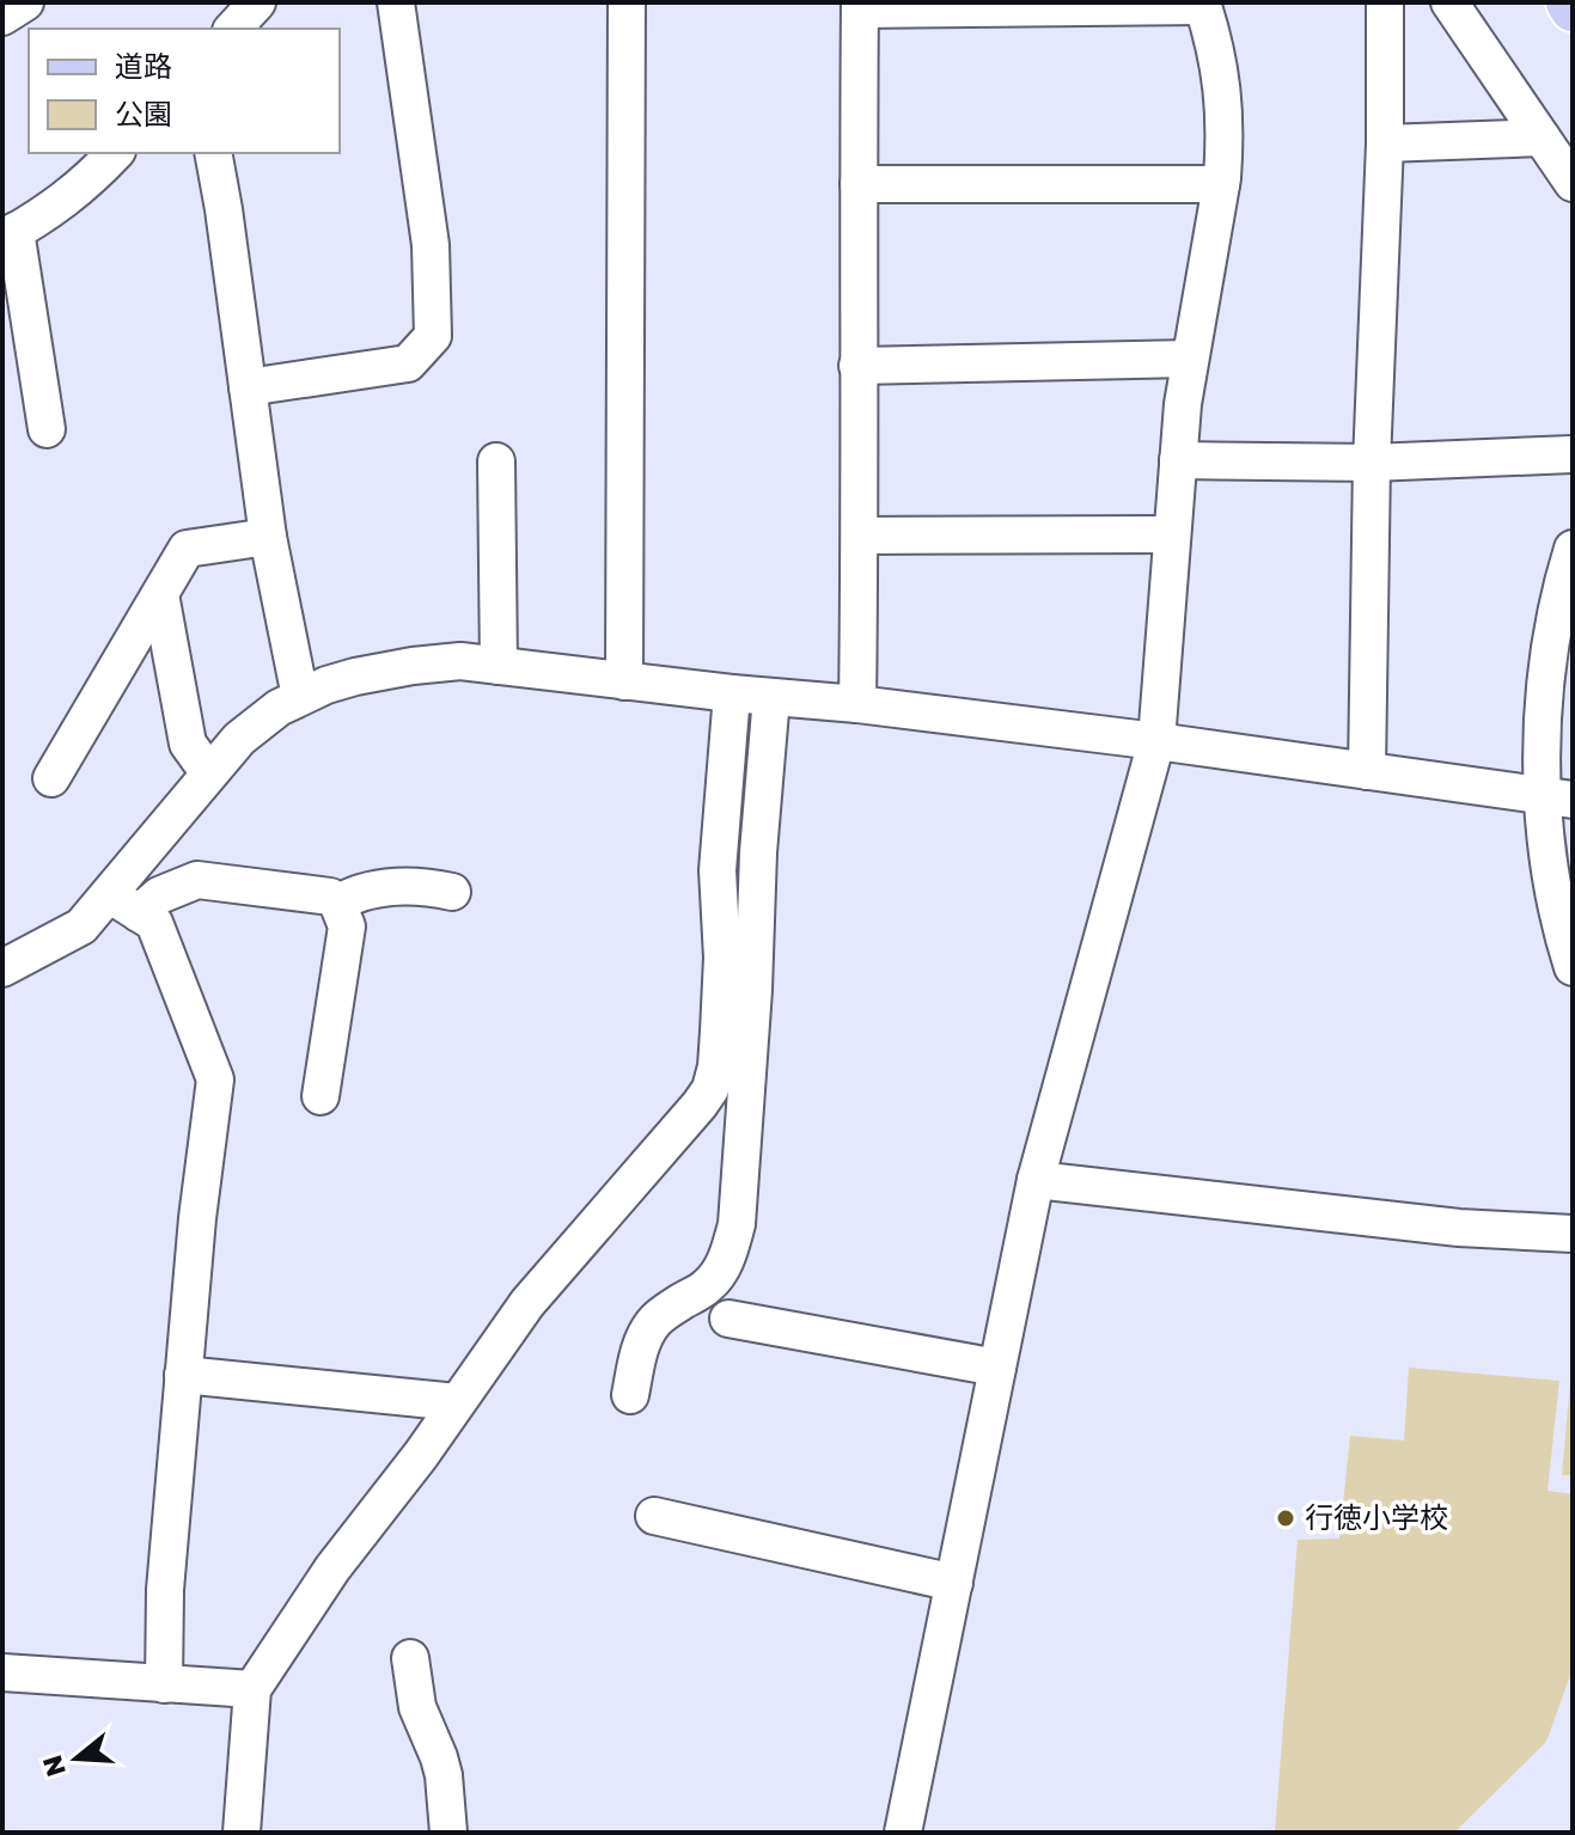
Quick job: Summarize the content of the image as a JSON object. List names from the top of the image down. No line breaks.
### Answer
{"places":["行徳小学校"],"legend":["道路","公園"],"north":"left"}
